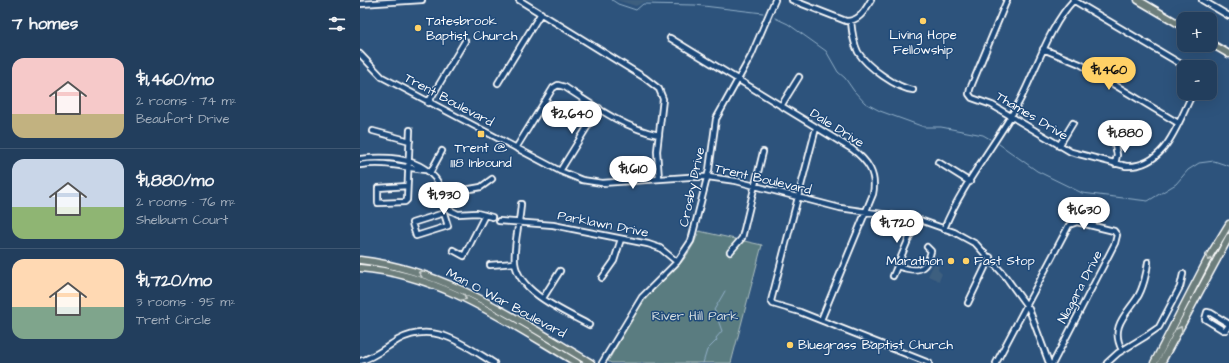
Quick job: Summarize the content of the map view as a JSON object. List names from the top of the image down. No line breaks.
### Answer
{"streets":{"main road":["Man O War Boulevard"],"street":["Trent Boulevard","Thames Drive","Dale Drive","Crosby Drive","Parklawn Drive","Niagara Drive"]},"crossings":[["Trent Boulevard","Dale Drive"],["Trent Boulevard","Crosby Drive"],["Trent Boulevard","Niagara Drive"],["Dale Drive","Crosby Drive"],["Crosby Drive","Parklawn Drive"]],"parks":["River Hill Park"],"places":{"other":["Living Hope Fellowship","Tatesbrook Baptist Church","Marathon","Fast Stop","Bluegrass Baptist Church"],"transit":["Trent @ 1118 Inbound"]},"page":{"heading":"7 homes","map_buttons":["+","−"],"list":[{"name":"$1,460/mo","note":"2 rooms · 74 m² · Beaufort Drive"},{"name":"$1,880/mo","note":"2 rooms · 76 m² · Shelburn Court"},{"name":"$1,720/mo","note":"3 rooms · 95 m² · Trent Circle"}],"price":["$1,460","$2,640","$1,880","$1,610","$1,930","$1,630","$1,720"]}}
